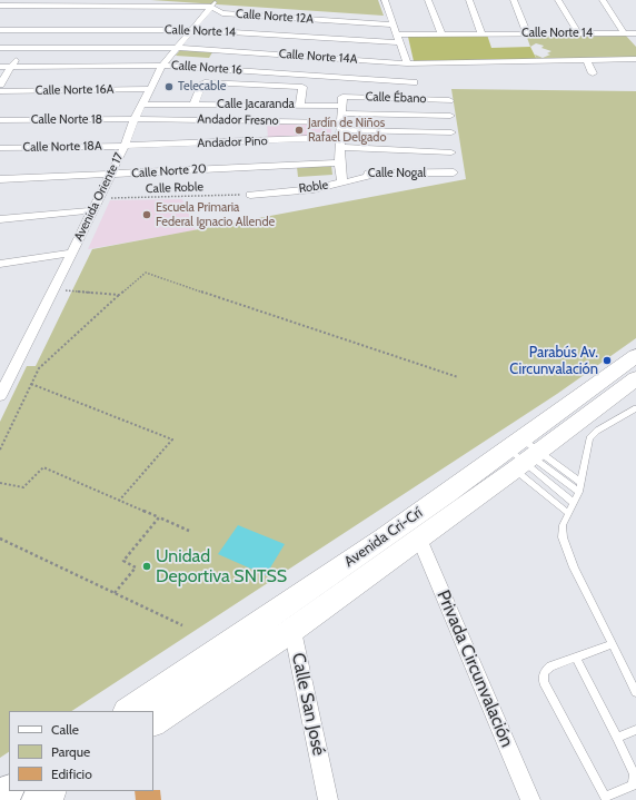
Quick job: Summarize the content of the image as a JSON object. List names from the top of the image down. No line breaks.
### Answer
{"streets":{"main road":["Avenida Cri-Crí"],"street":["Calle Norte 12A","Calle Norte 14","Calle Norte 14A","Calle Norte 16","Calle Norte 16A","Calle Ébano","Calle Jacaranda","Calle Norte 18","Andador Fresno","Andador Pino","Calle Norte 18A","Calle Norte 20","Calle Nogal","Roble","Avenida Oriente 17","Privada Circunvalación","Calle San José"],"path":["Calle Roble"]},"crossings":[["Calle Norte 12A","Calle Norte 14"],["Calle Norte 12A","Calle Norte 14A"],["Calle Norte 12A","Calle Norte 16"],["Calle Norte 12A","Avenida Oriente 17"],["Calle Norte 14","Calle Norte 14A"],["Calle Norte 14","Calle Norte 16"],["Calle Norte 14","Avenida Oriente 17"],["Calle Norte 14A","Calle Norte 16"],["Calle Norte 14A","Avenida Oriente 17"],["Calle Norte 16","Avenida Oriente 17"],["Calle Norte 16A","Avenida Oriente 17"],["Calle Ébano","Calle Jacaranda"],["Calle Ébano","Andador Fresno"],["Calle Ébano","Andador Pino"],["Calle Jacaranda","Andador Fresno"],["Calle Jacaranda","Andador Pino"],["Calle Jacaranda","Avenida Oriente 17"],["Calle Norte 18","Andador Fresno"],["Calle Norte 18","Avenida Oriente 17"],["Andador Fresno","Andador Pino"],["Andador Fresno","Avenida Oriente 17"],["Andador Pino","Calle Norte 18A"],["Andador Pino","Calle Norte 20"],["Andador Pino","Avenida Oriente 17"],["Calle Norte 18A","Avenida Oriente 17"],["Calle Norte 20","Calle Nogal"],["Calle Norte 20","Avenida Oriente 17"],["Calle Nogal","Roble"],["Roble","Calle Roble"],["Calle Roble","Avenida Oriente 17"],["Avenida Cri-Crí","Privada Circunvalación"],["Avenida Cri-Crí","Calle San José"]],"places":["Telecable","Jardín de Niños Rafael Delgado","Escuela Primaria Federal Ignacio Allende","Parabús Av. Circunvalación","Unidad Deportiva SNTSS"],"legend":["Calle","Parque","Edificio"]}
